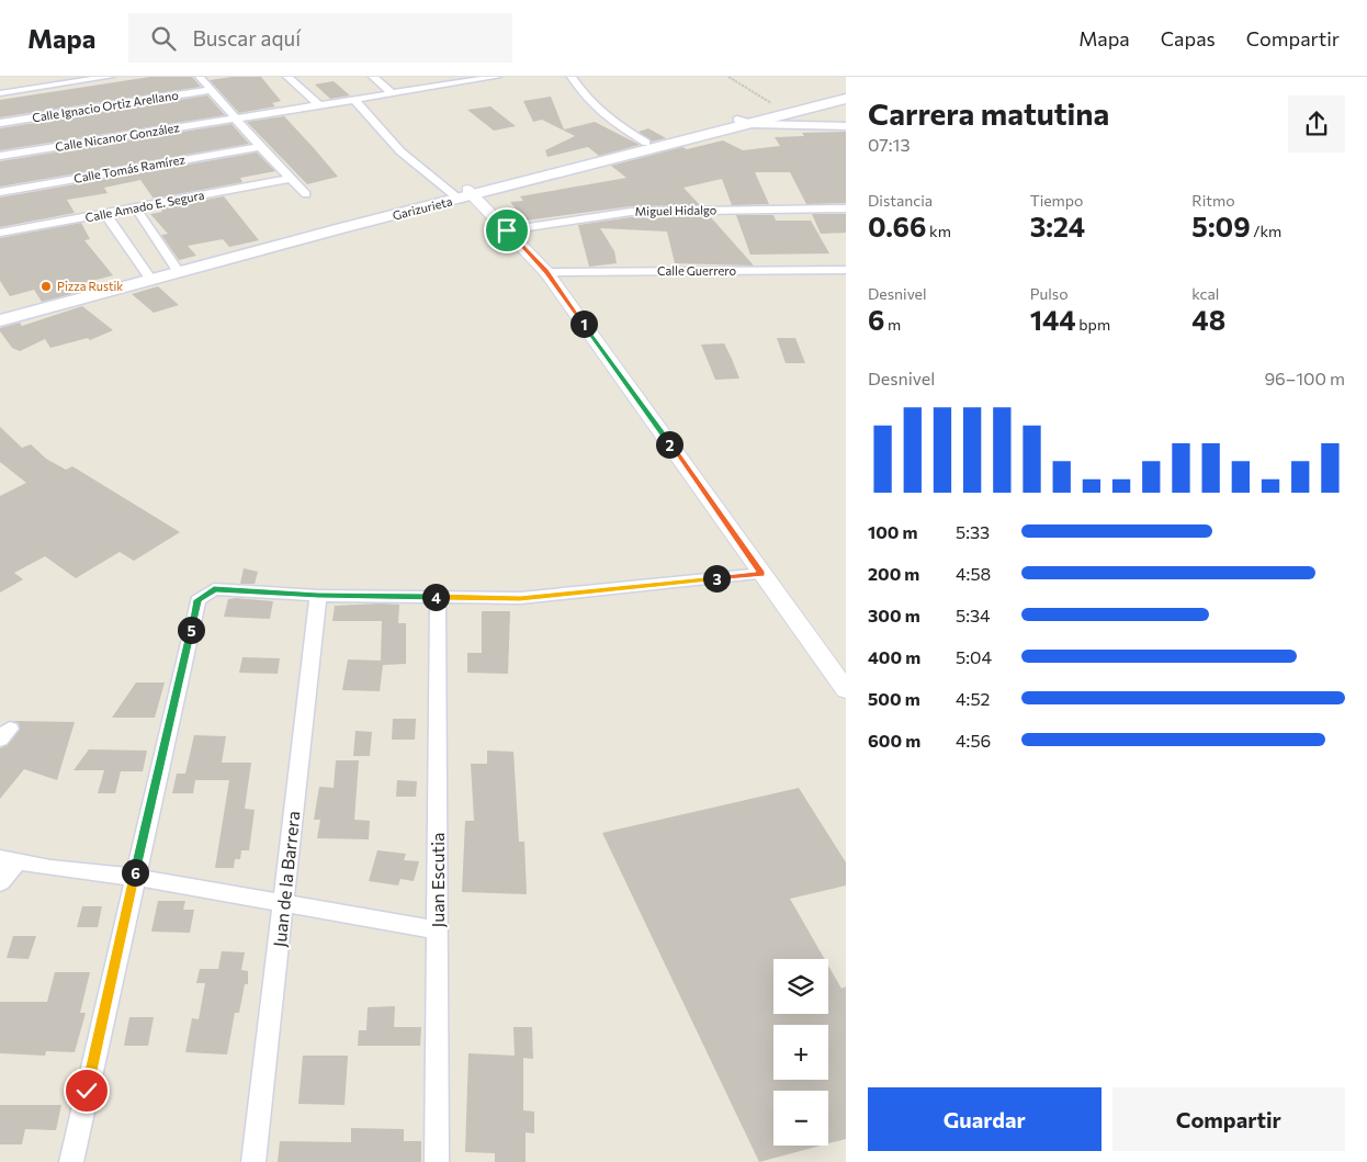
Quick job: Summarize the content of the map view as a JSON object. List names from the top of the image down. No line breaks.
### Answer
{"streets":{"main road":["Garizurieta"],"street":["Calle Ignacio Ortiz Arellano","Calle Nicanor González","Calle Tomás Ramírez","Calle Amado E. Segura","Miguel Hidalgo","Calle Guerrero","Juan de la Barrera","Juan Escutia"]},"places":["Pizza Rustik"],"page":{"header":"Mapa","search":"Buscar aquí","nav":["Mapa","Capas","Compartir"],"heading":["Carrera matutina","07:13"],"stats":[["Distancia","0.66 km"],["Tiempo","3:24"],["Ritmo","5:09 /km"],["Desnivel","6 m"],["Pulso","144 bpm"],["kcal","48"]],"pins":["1","2","3","4","5","6"],"chart":["Desnivel","96–100 m"],"list":[{"name":"100 m","note":"5:33"},{"name":"200 m","note":"4:58"},{"name":"300 m","note":"5:34"},{"name":"400 m","note":"5:04"},{"name":"500 m","note":"4:52"},{"name":"600 m","note":"4:56"}],"map_buttons":["+","−"],"buttons":["Guardar","Compartir"]}}
